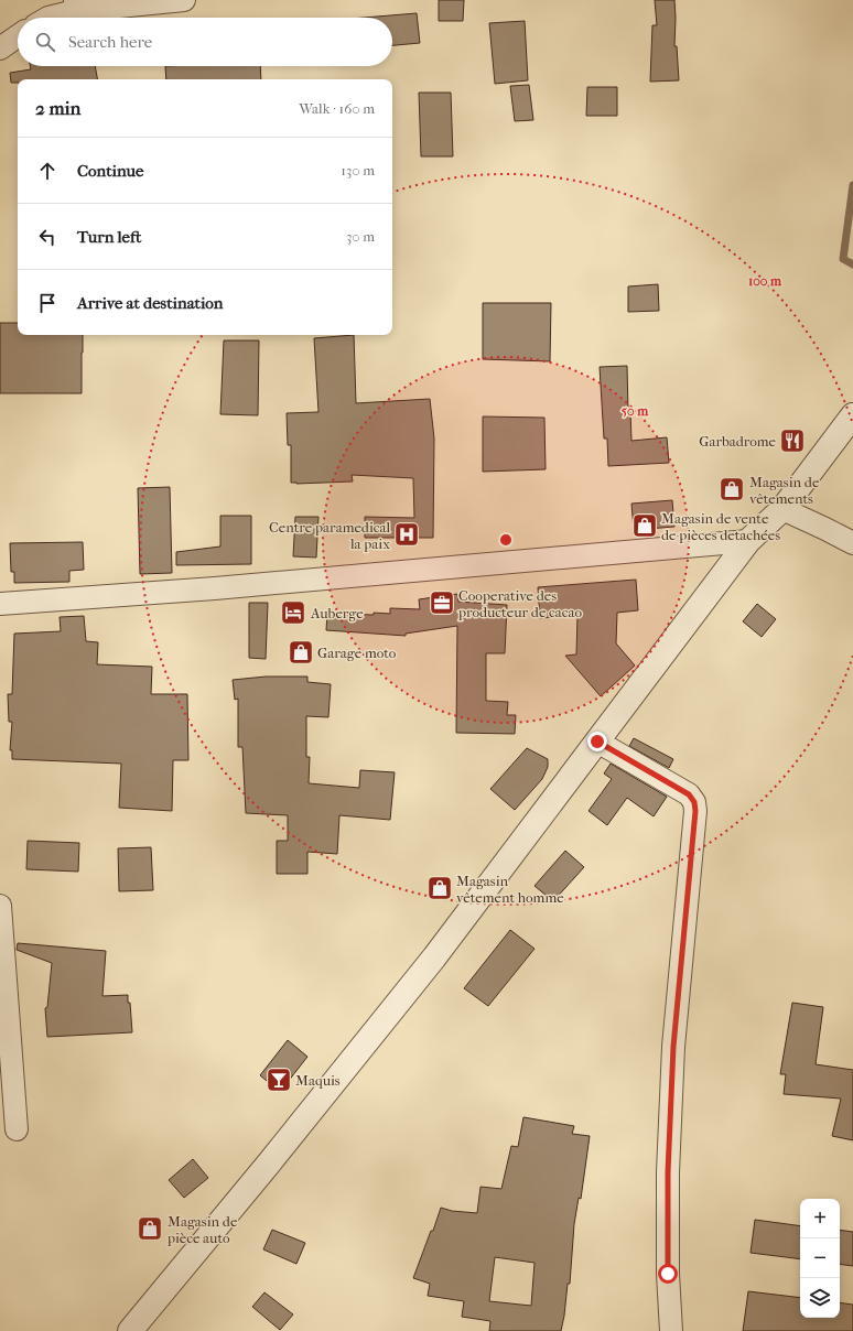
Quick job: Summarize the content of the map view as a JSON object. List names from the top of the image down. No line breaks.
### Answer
{"places":{"restaurant":["Garbadrome"],"shop":["Magasin de vêtements","Magasin de vente de pièces detachées","Garage moto","Magasin vêtement homme","Magasin de pièce auto"],"hospital":["Centre paramedical la paix"],"office":["Cooperative des producteur de cacao"],"hotel":["Auberge"],"bar":["Maquis"]},"page":{"search":"Search here","heading":["2 min","Walk · 160 m"],"list":[["Continue","130 m"],["Turn left","30 m"],"Arrive at destination"],"map_buttons":["+","−"]},"rings":["100 m","50 m"]}
